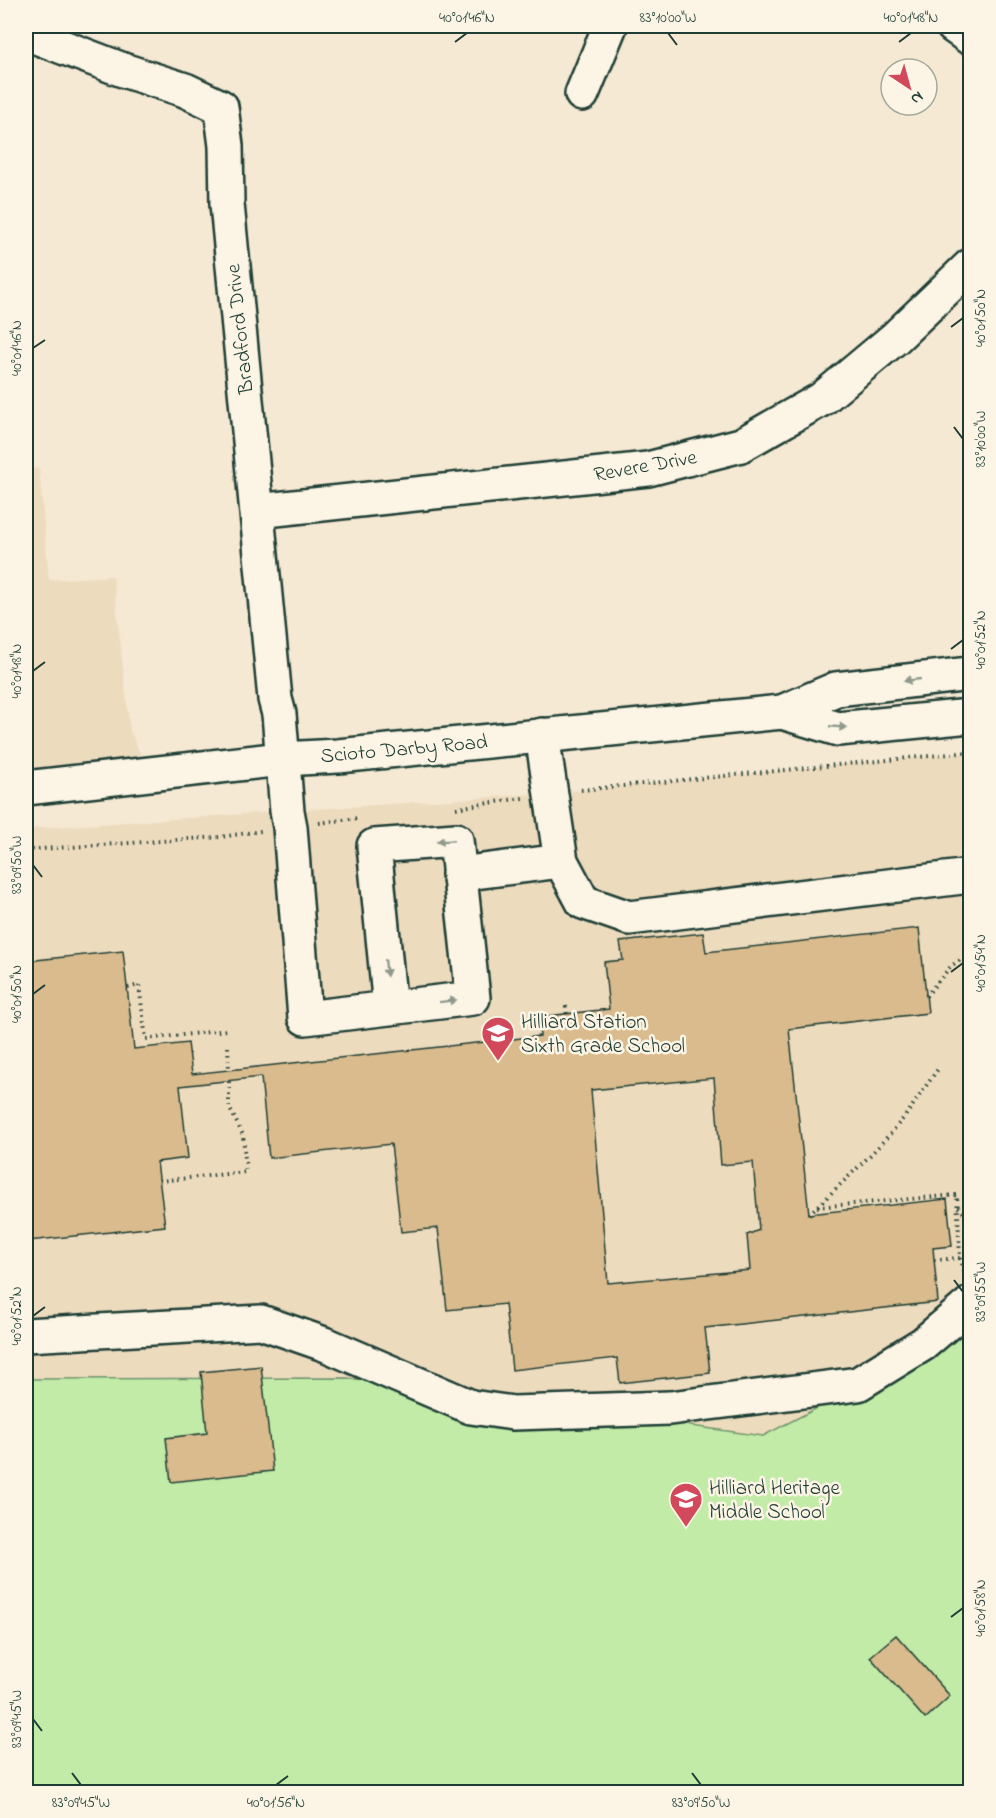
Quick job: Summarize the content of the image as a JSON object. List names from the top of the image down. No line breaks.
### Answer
{"streets":{"street":["Bradford Drive","Revere Drive","Scioto Darby Road"]},"crossings":[["Bradford Drive","Revere Drive"],["Bradford Drive","Scioto Darby Road"]],"places":{"school or university":["Hilliard Station Sixth Grade School","Hilliard Heritage Middle School"]},"north":"bottom right","coordinates":["40°01'46\"N","83°10'00\"W","40°01'48\"N","40°01'50\"N","40°01'52\"N","83°09'50\"W","40°01'54\"N","83°09'55\"W","40°01'58\"N","83°09'45\"W","40°01'56\"N"]}
